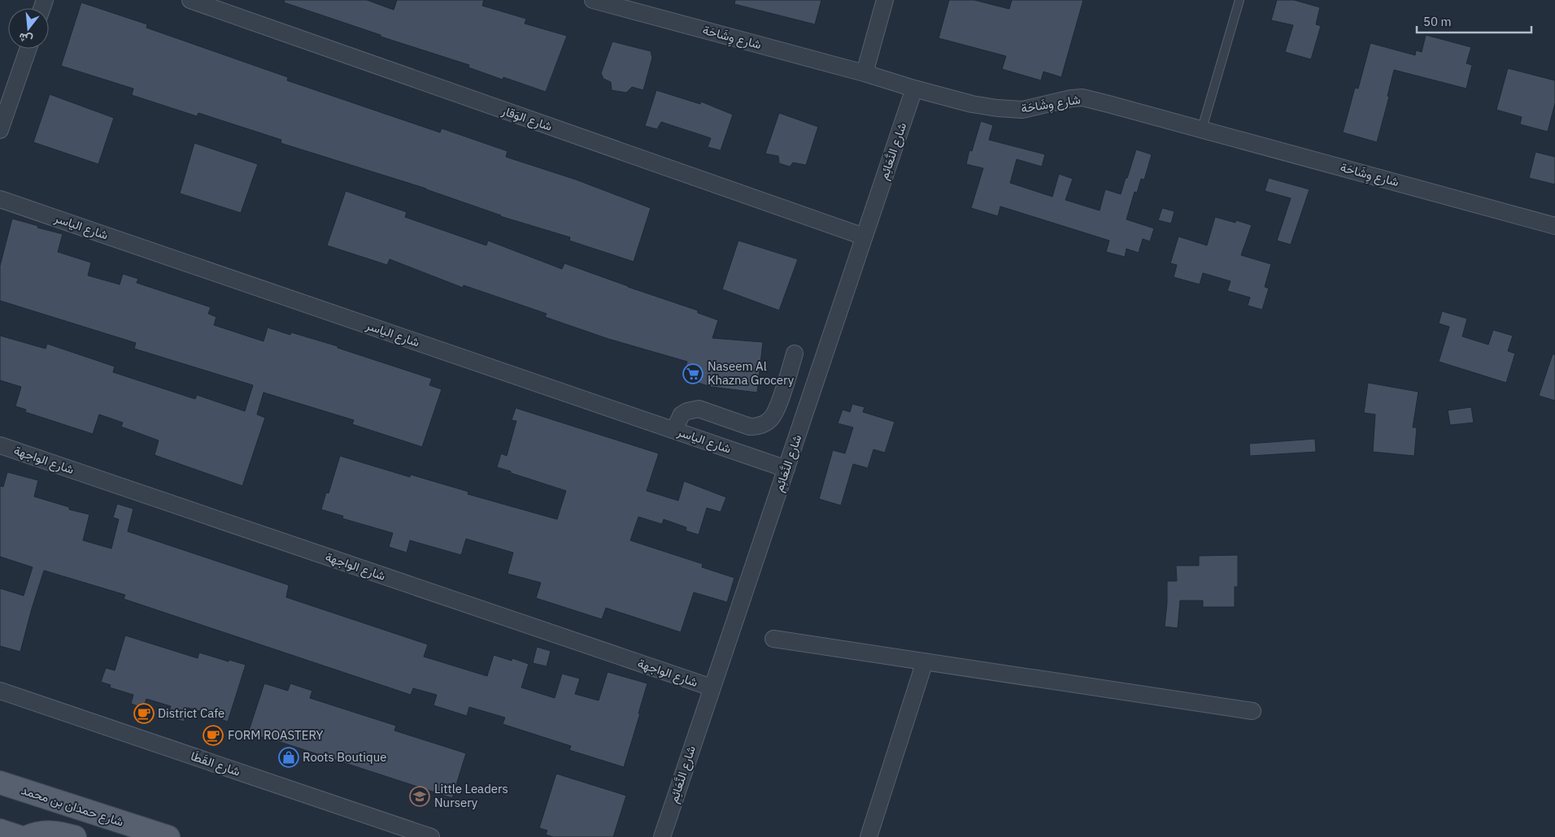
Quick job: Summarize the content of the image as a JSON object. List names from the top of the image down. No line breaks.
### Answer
{"streets":{"main road":["شارع حمدان بن محمد"],"street":["شارع وِشَاحَة","شارع الوَقار","شارع النَّعَائِم","شارع الياسر","شارع الواجهة","شارع القَطَا"]},"crossings":[["شارع وِشَاحَة","شارع النَّعَائِم"],["شارع الوَقار","شارع النَّعَائِم"],["شارع النَّعَائِم","شارع الياسر"],["شارع النَّعَائِم","شارع الواجهة"]],"places":{"supermarket":["Naseem Al Khazna Grocery"],"cafe":["District Cafe","FORM ROASTERY"],"shop":["Roots Boutique"],"school or university":["Little Leaders Nursery"]},"scale_bar":"50 m","north":"bottom"}
